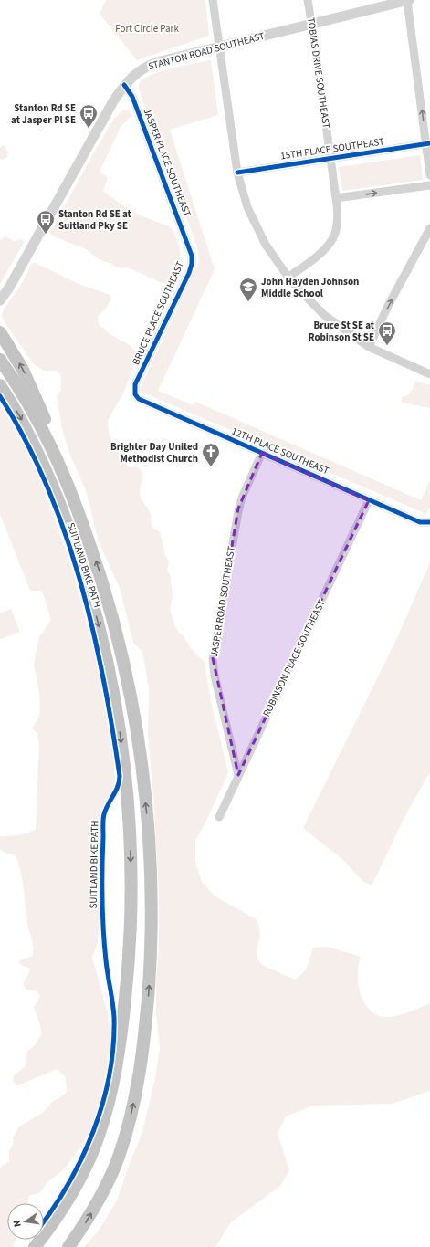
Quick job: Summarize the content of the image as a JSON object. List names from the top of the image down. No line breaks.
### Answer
{"streets":{"street":["STANTON ROAD SOUTHEAST","TOBIAS DRIVE SOUTHEAST","15TH PLACE SOUTHEAST","JASPER PLACE SOUTHEAST","BRUCE PLACE SOUTHEAST","12TH PLACE SOUTHEAST","JASPER ROAD SOUTHEAST","ROBINSON PLACE SOUTHEAST"],"cycle path":["SUITLAND BIKE PATH"]},"crossings":[["STANTON ROAD SOUTHEAST","TOBIAS DRIVE SOUTHEAST"],["STANTON ROAD SOUTHEAST","JASPER PLACE SOUTHEAST"],["TOBIAS DRIVE SOUTHEAST","15TH PLACE SOUTHEAST"],["JASPER PLACE SOUTHEAST","BRUCE PLACE SOUTHEAST"],["BRUCE PLACE SOUTHEAST","12TH PLACE SOUTHEAST"],["12TH PLACE SOUTHEAST","JASPER ROAD SOUTHEAST"],["12TH PLACE SOUTHEAST","ROBINSON PLACE SOUTHEAST"],["JASPER ROAD SOUTHEAST","ROBINSON PLACE SOUTHEAST"]],"parks":["Fort Circle Park"],"places":{"bus stop":["Stanton Rd SE at Jasper Pl SE","Stanton Rd SE at Suitland Pky SE","Bruce St SE at Robinson St SE"],"school or university":["John Hayden Johnson Middle School"],"church":["Brighter Day United Methodist Church"]},"north":"left"}
